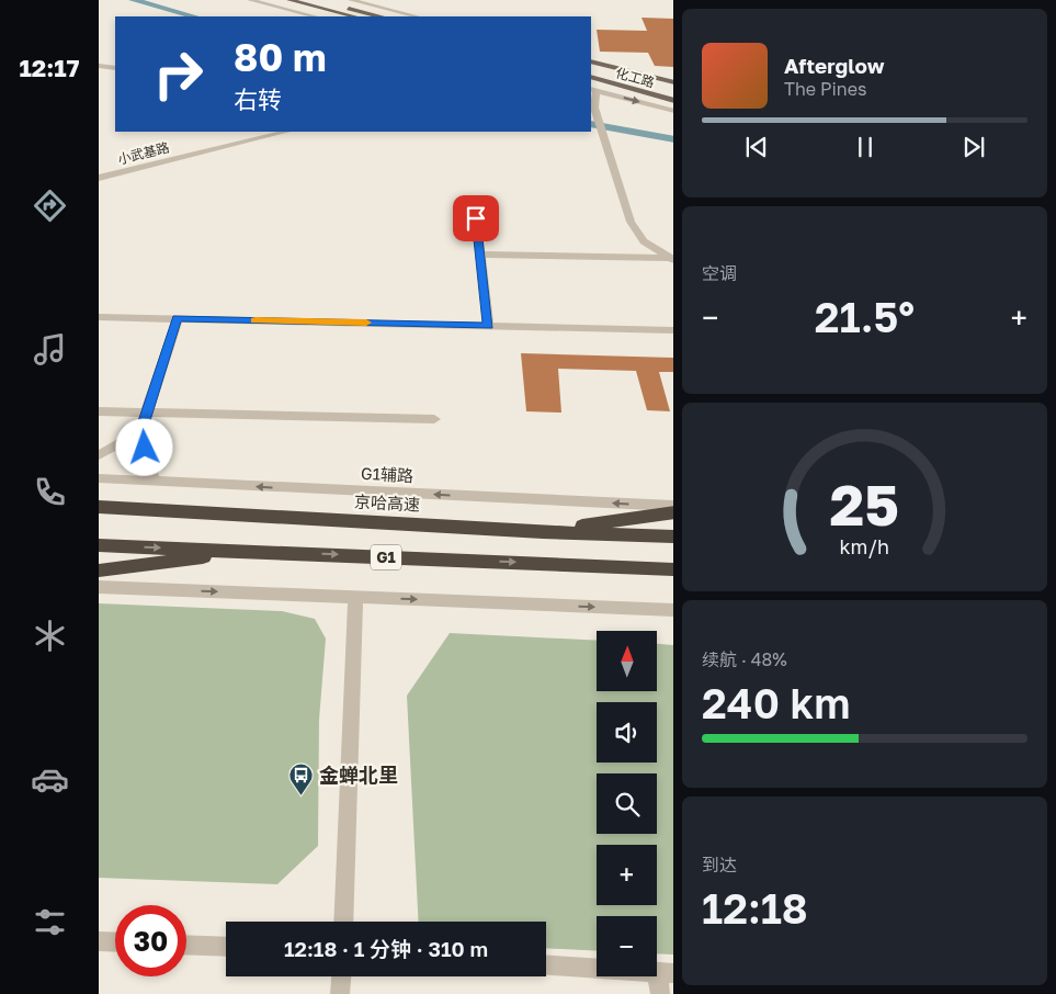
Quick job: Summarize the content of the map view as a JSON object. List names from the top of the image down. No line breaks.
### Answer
{"streets":{"highway":["京哈高速","G1"],"main road":["化工路"],"street":["小武基路","G1辅路"]},"places":{"bus stop":["金蝉北里"]},"north":"top","page":{"tabs":"12:17","turn":["80 m","右转"],"song":["Afterglow","The Pines"],"tile":["空调",["续航 · 48%","240 km"],["到达","12:18"]],"heat":["−","21.5°","+"],"map_buttons":["+","−"],"limit":"30","trip":"12:18 · 1 分钟 · 310 m","gauge":["25","km/h"]}}
